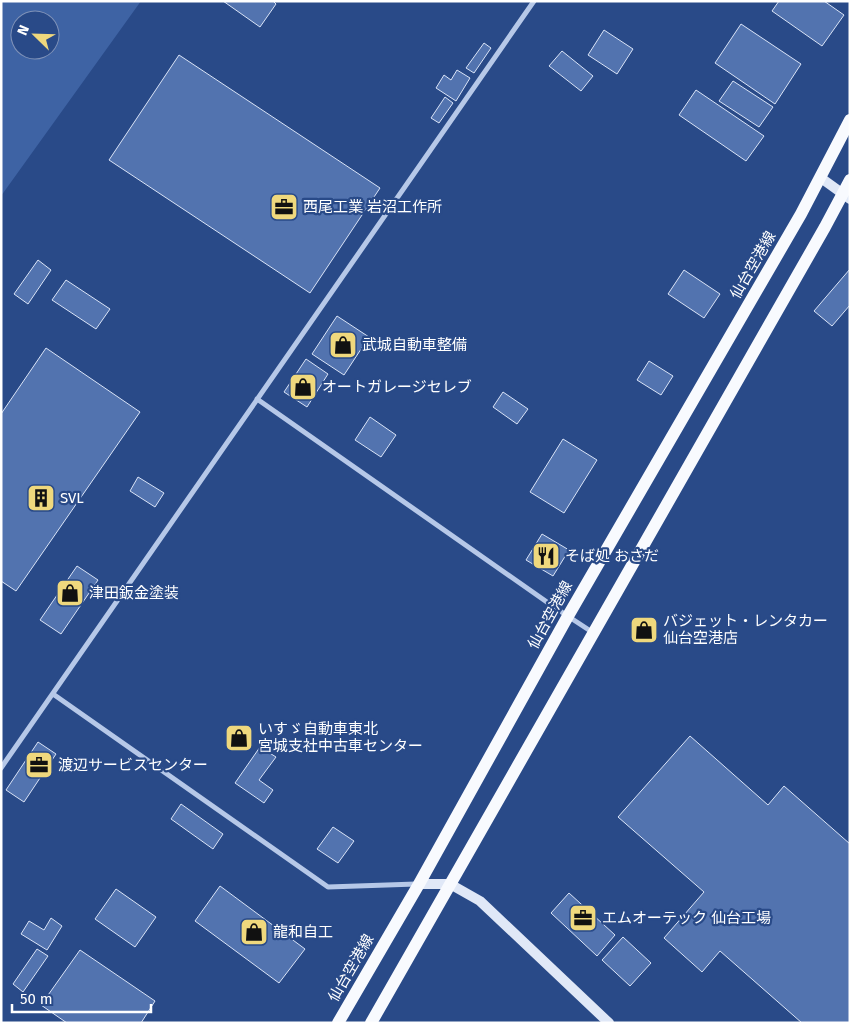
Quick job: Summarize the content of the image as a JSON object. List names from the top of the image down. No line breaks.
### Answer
{"streets":{"main road":["仙台空港線"]},"places":{"office":["西尾工業 岩沼工作所","渡辺サービスセンター","エムオーテック 仙台工場"],"shop":["武城自動車整備","オートガレージセレブ","津田鈑金塗装","バジェット・レンタカー 仙台空港店","いすゞ自動車東北 宮城支社中古車センター","龍和自工"],"building":["SVL"],"restaurant":["そば処 おさだ"]},"scale_bar":"50 m","north":"top left"}
